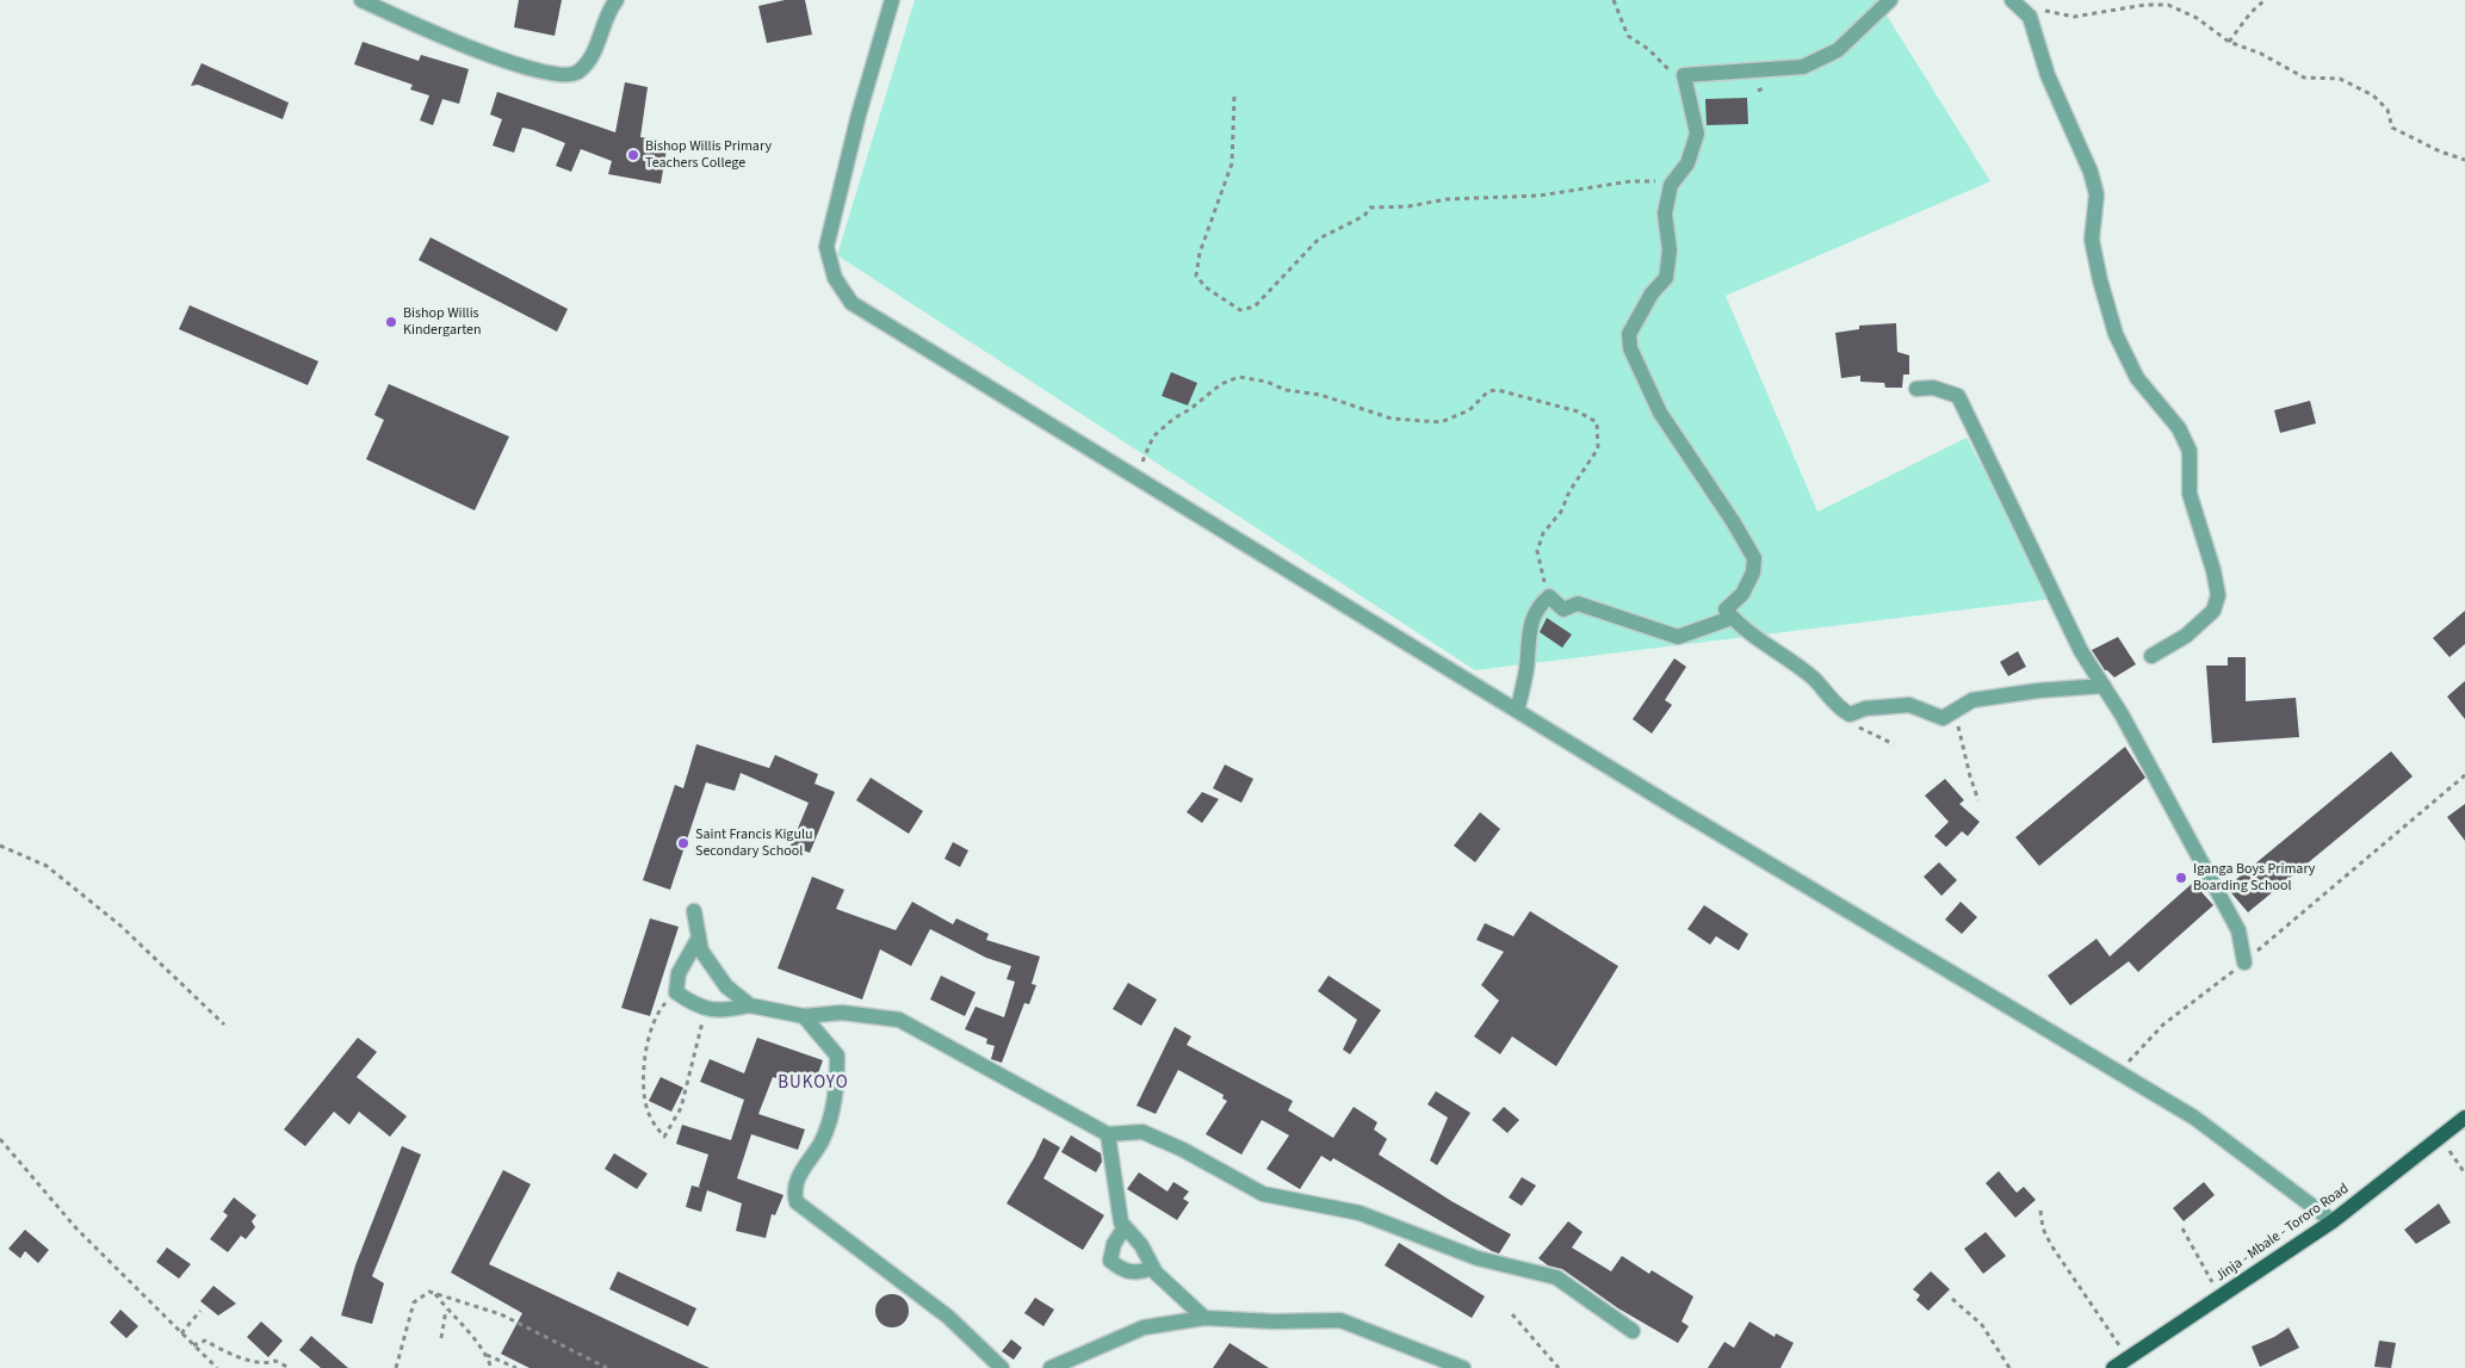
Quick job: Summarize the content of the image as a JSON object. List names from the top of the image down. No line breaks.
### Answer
{"streets":{"main road":["Jinja - Mbale - Tororo Road"]},"districts":["BUKOYO"],"places":["Bishop Willis Primary Teachers College","Bishop Willis Kindergarten","Saint Francis Kigulu Secondary School","Iganga Boys Primary Boarding School"]}
